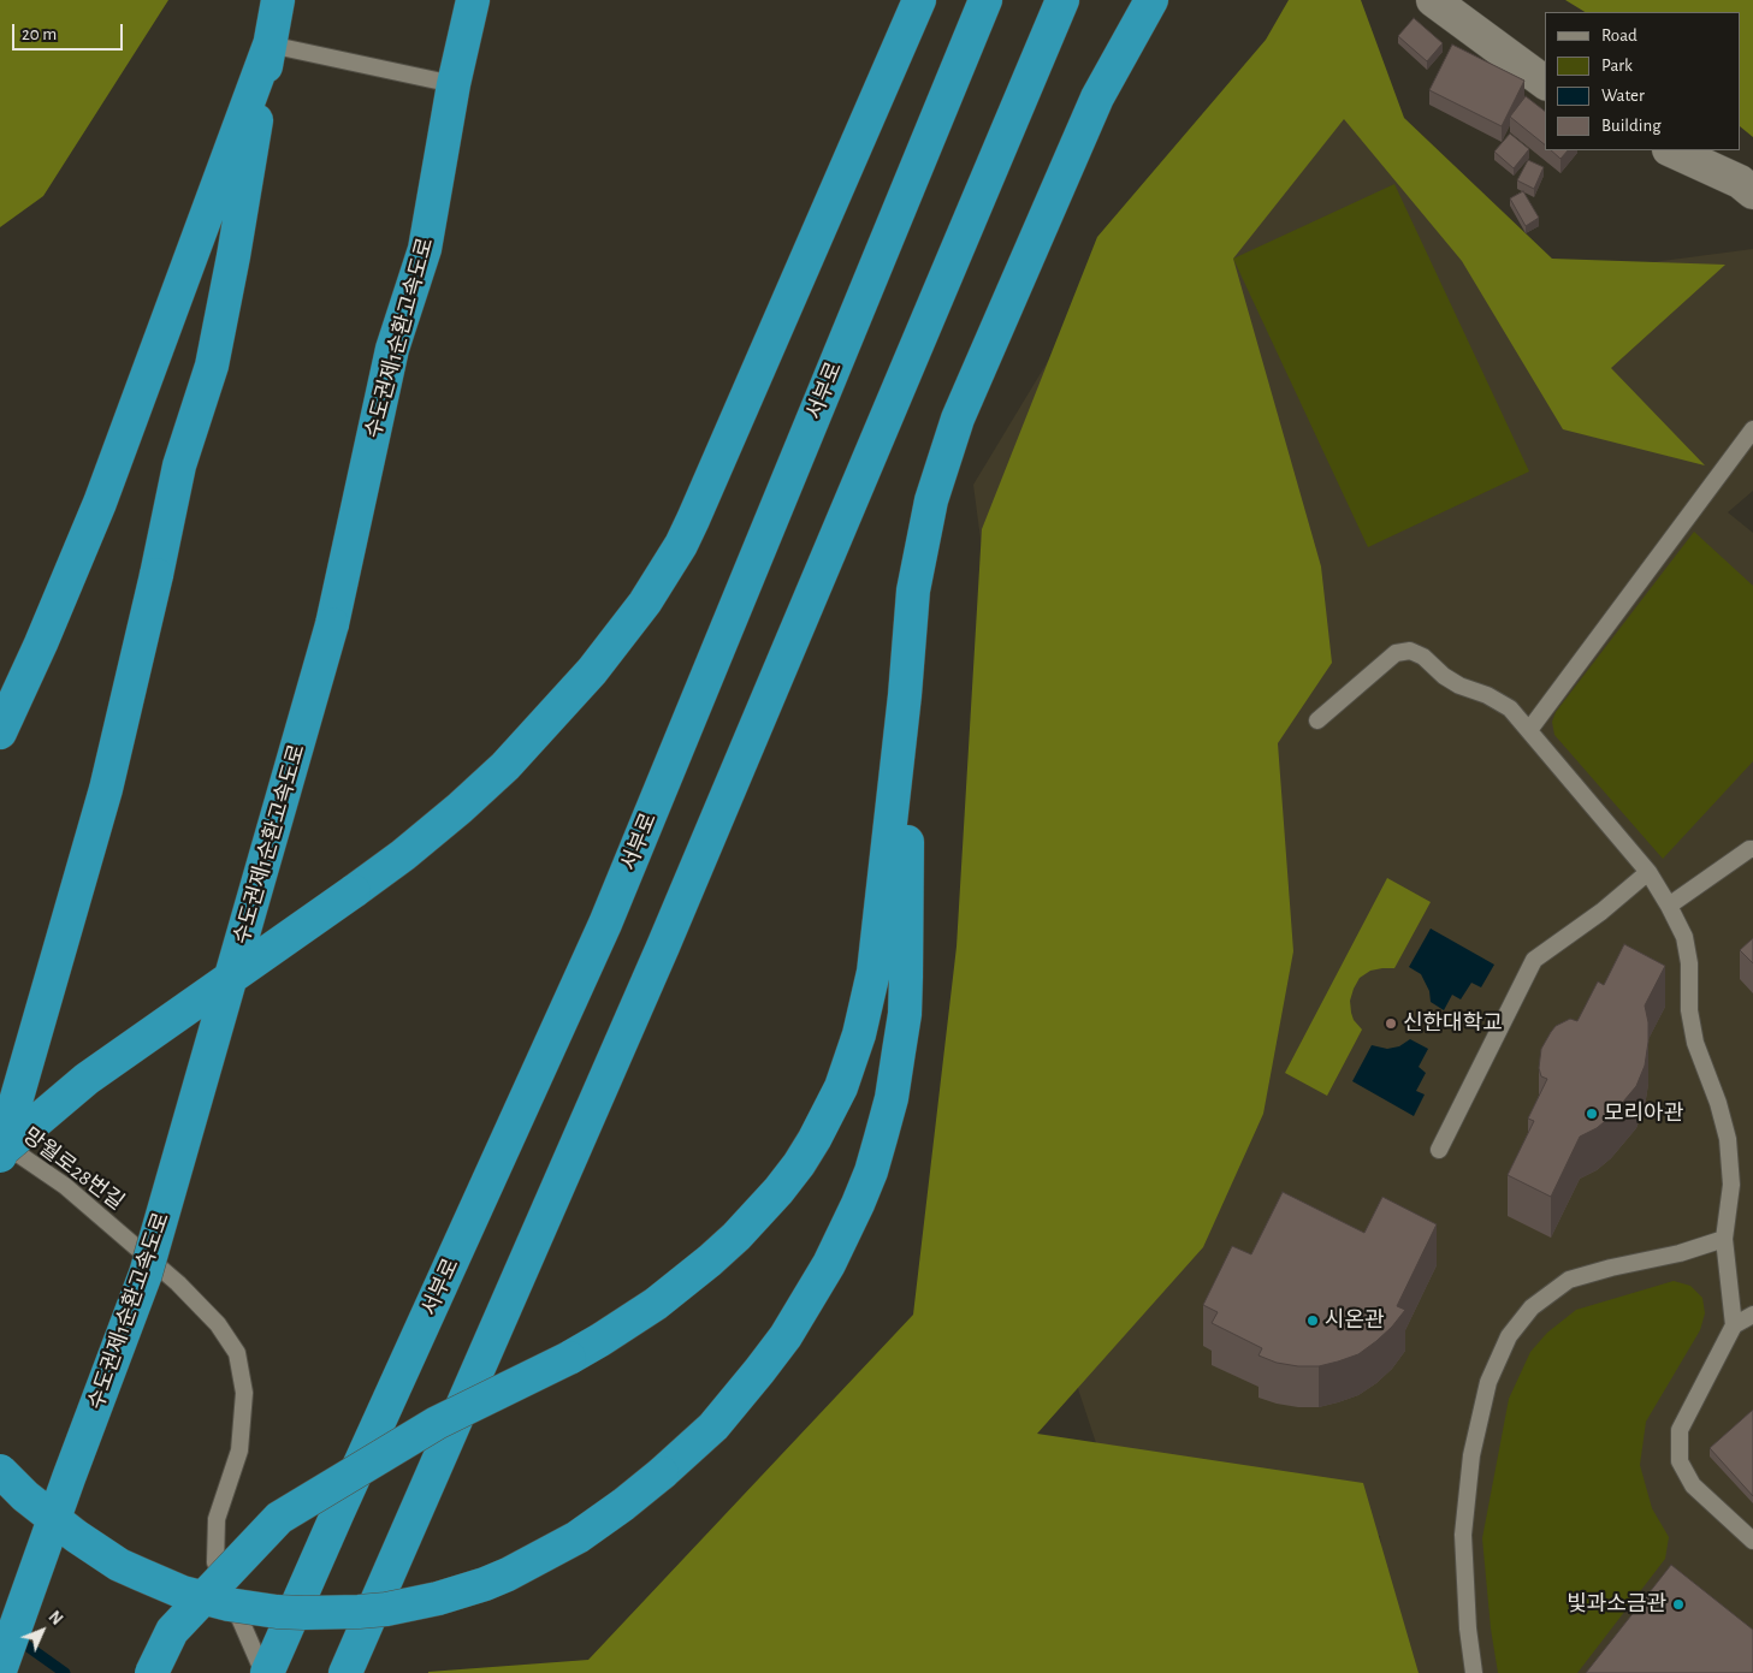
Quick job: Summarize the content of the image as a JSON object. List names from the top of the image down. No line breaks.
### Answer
{"streets":{"highway":["수도권제1순환고속도로","서부로"],"lane":["망월로28번길"]},"crossings":[["서부로","망월로28번길"]],"places":["신한대학교","모리아관","시온관","빛과소금관"],"legend":["Road","Park","Water","Building"],"scale_bar":"20 m","north":"top right"}
